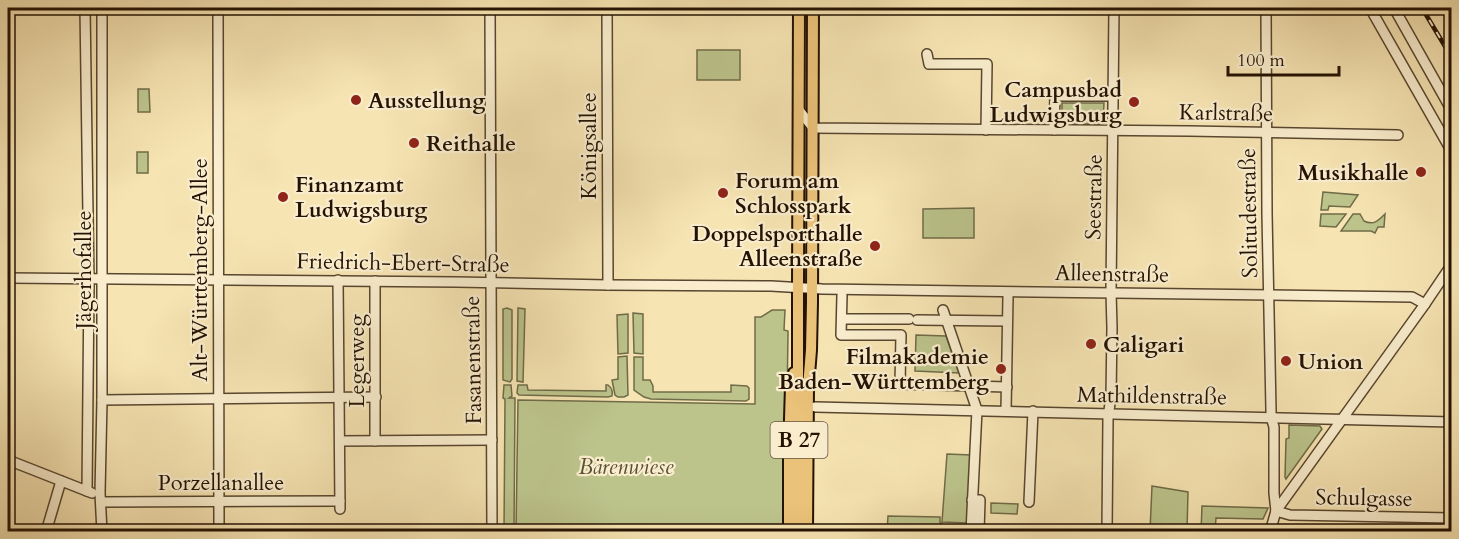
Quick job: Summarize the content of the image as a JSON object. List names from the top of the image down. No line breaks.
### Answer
{"streets":{"main road":["B 27"],"street":["Karlstraße","Königsallee","Seestraße","Solitudestraße","Friedrich-Ebert-Straße","Jägerhofallee","Alt-Württemberg-Allee","Alleenstraße","Fasanenstraße","Legerweg","Mathildenstraße","Porzellanallee","Schulgasse"]},"crossings":[["Karlstraße","Seestraße"],["Karlstraße","Solitudestraße"],["Karlstraße","B 27"],["Königsallee","Friedrich-Ebert-Straße"],["Seestraße","Alleenstraße"],["Seestraße","Mathildenstraße"],["Solitudestraße","Alleenstraße"],["Solitudestraße","Mathildenstraße"],["Solitudestraße","Schulgasse"],["Friedrich-Ebert-Straße","Jägerhofallee"],["Friedrich-Ebert-Straße","Alt-Württemberg-Allee"],["Friedrich-Ebert-Straße","Alleenstraße"],["Friedrich-Ebert-Straße","Fasanenstraße"],["Friedrich-Ebert-Straße","Legerweg"],["Friedrich-Ebert-Straße","B 27"],["Jägerhofallee","Porzellanallee"],["Alt-Württemberg-Allee","Porzellanallee"],["Alleenstraße","B 27"]],"parks":["Bärenwiese"],"places":["Ausstellung","Campusbad Ludwigsburg","Reithalle","Musikhalle","Forum am Schlosspark","Finanzamt Ludwigsburg","Doppelsporthalle Alleenstraße","Caligari","Union","Filmakademie Baden-Württemberg"],"scale_bar":"100 m"}
